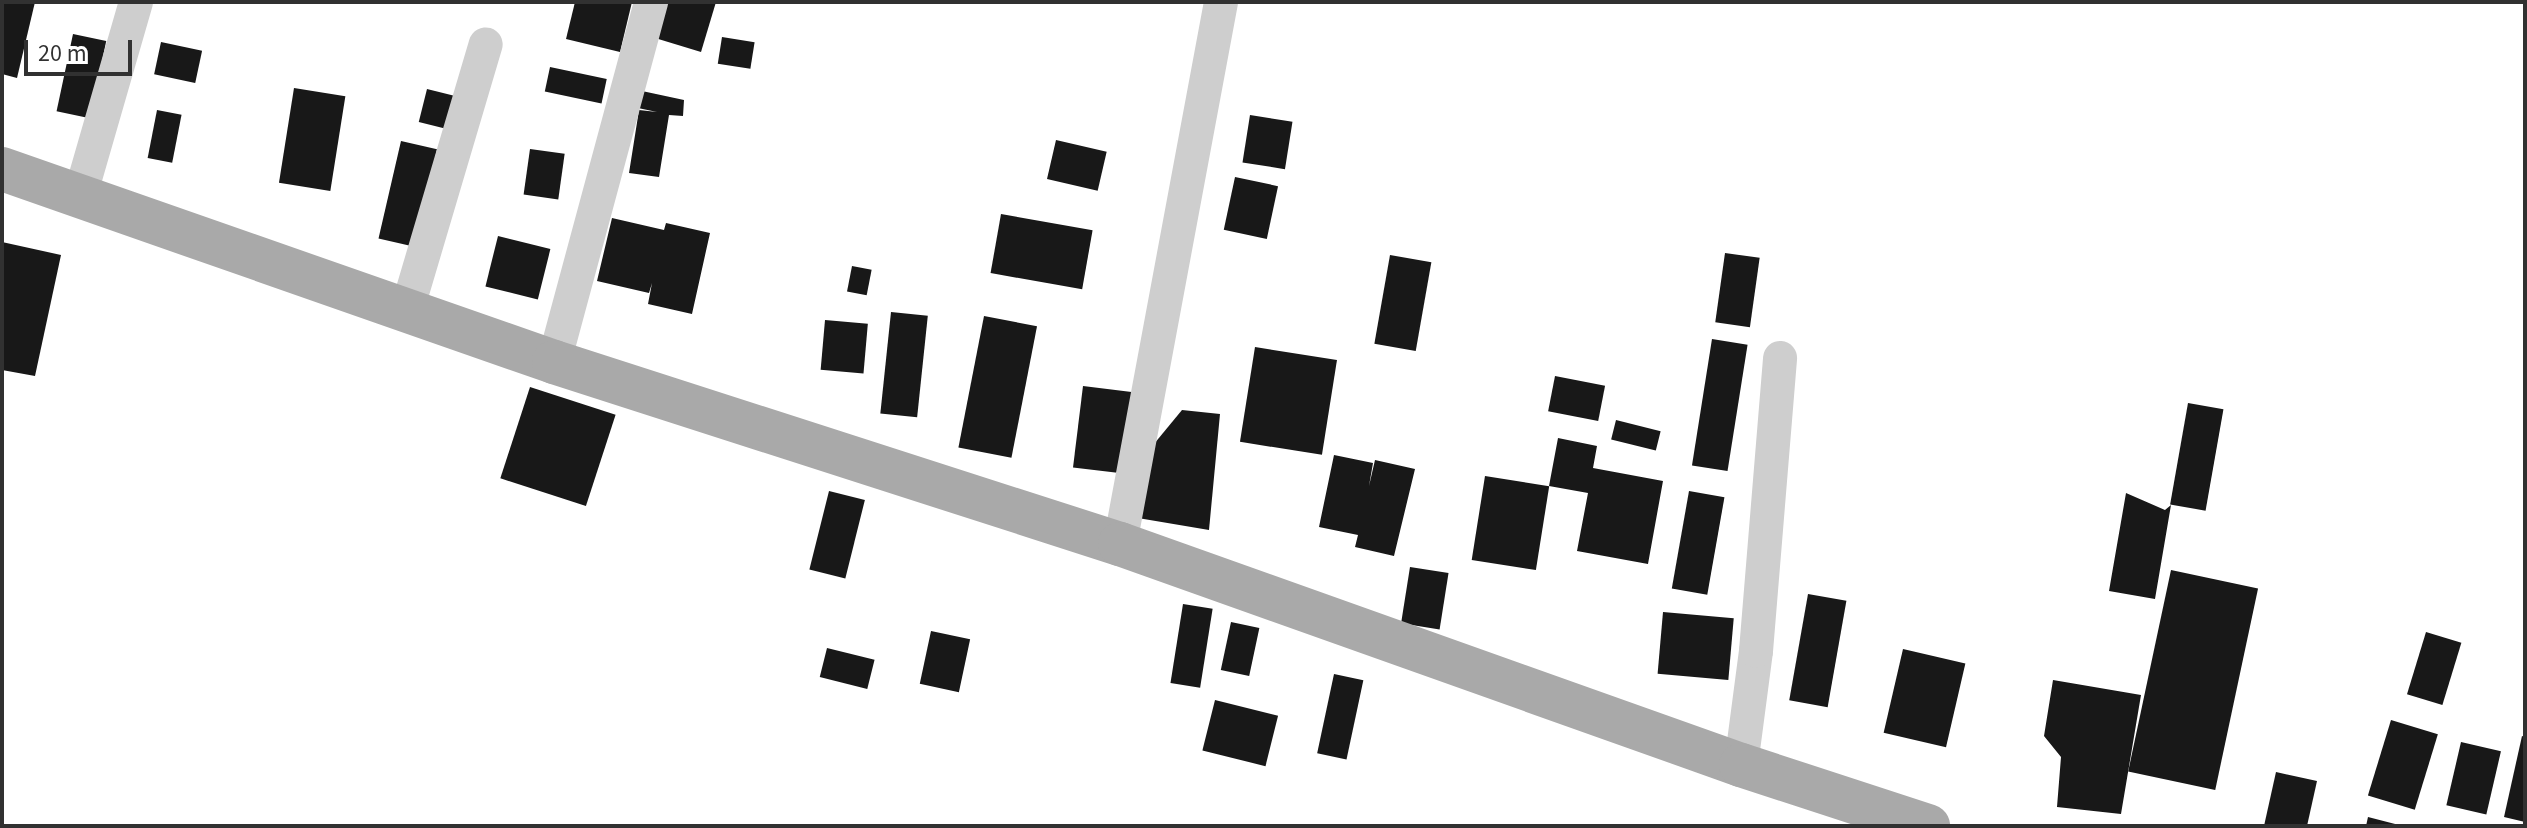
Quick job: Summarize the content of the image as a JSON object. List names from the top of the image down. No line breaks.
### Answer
{"scale_bar":"20 m"}
